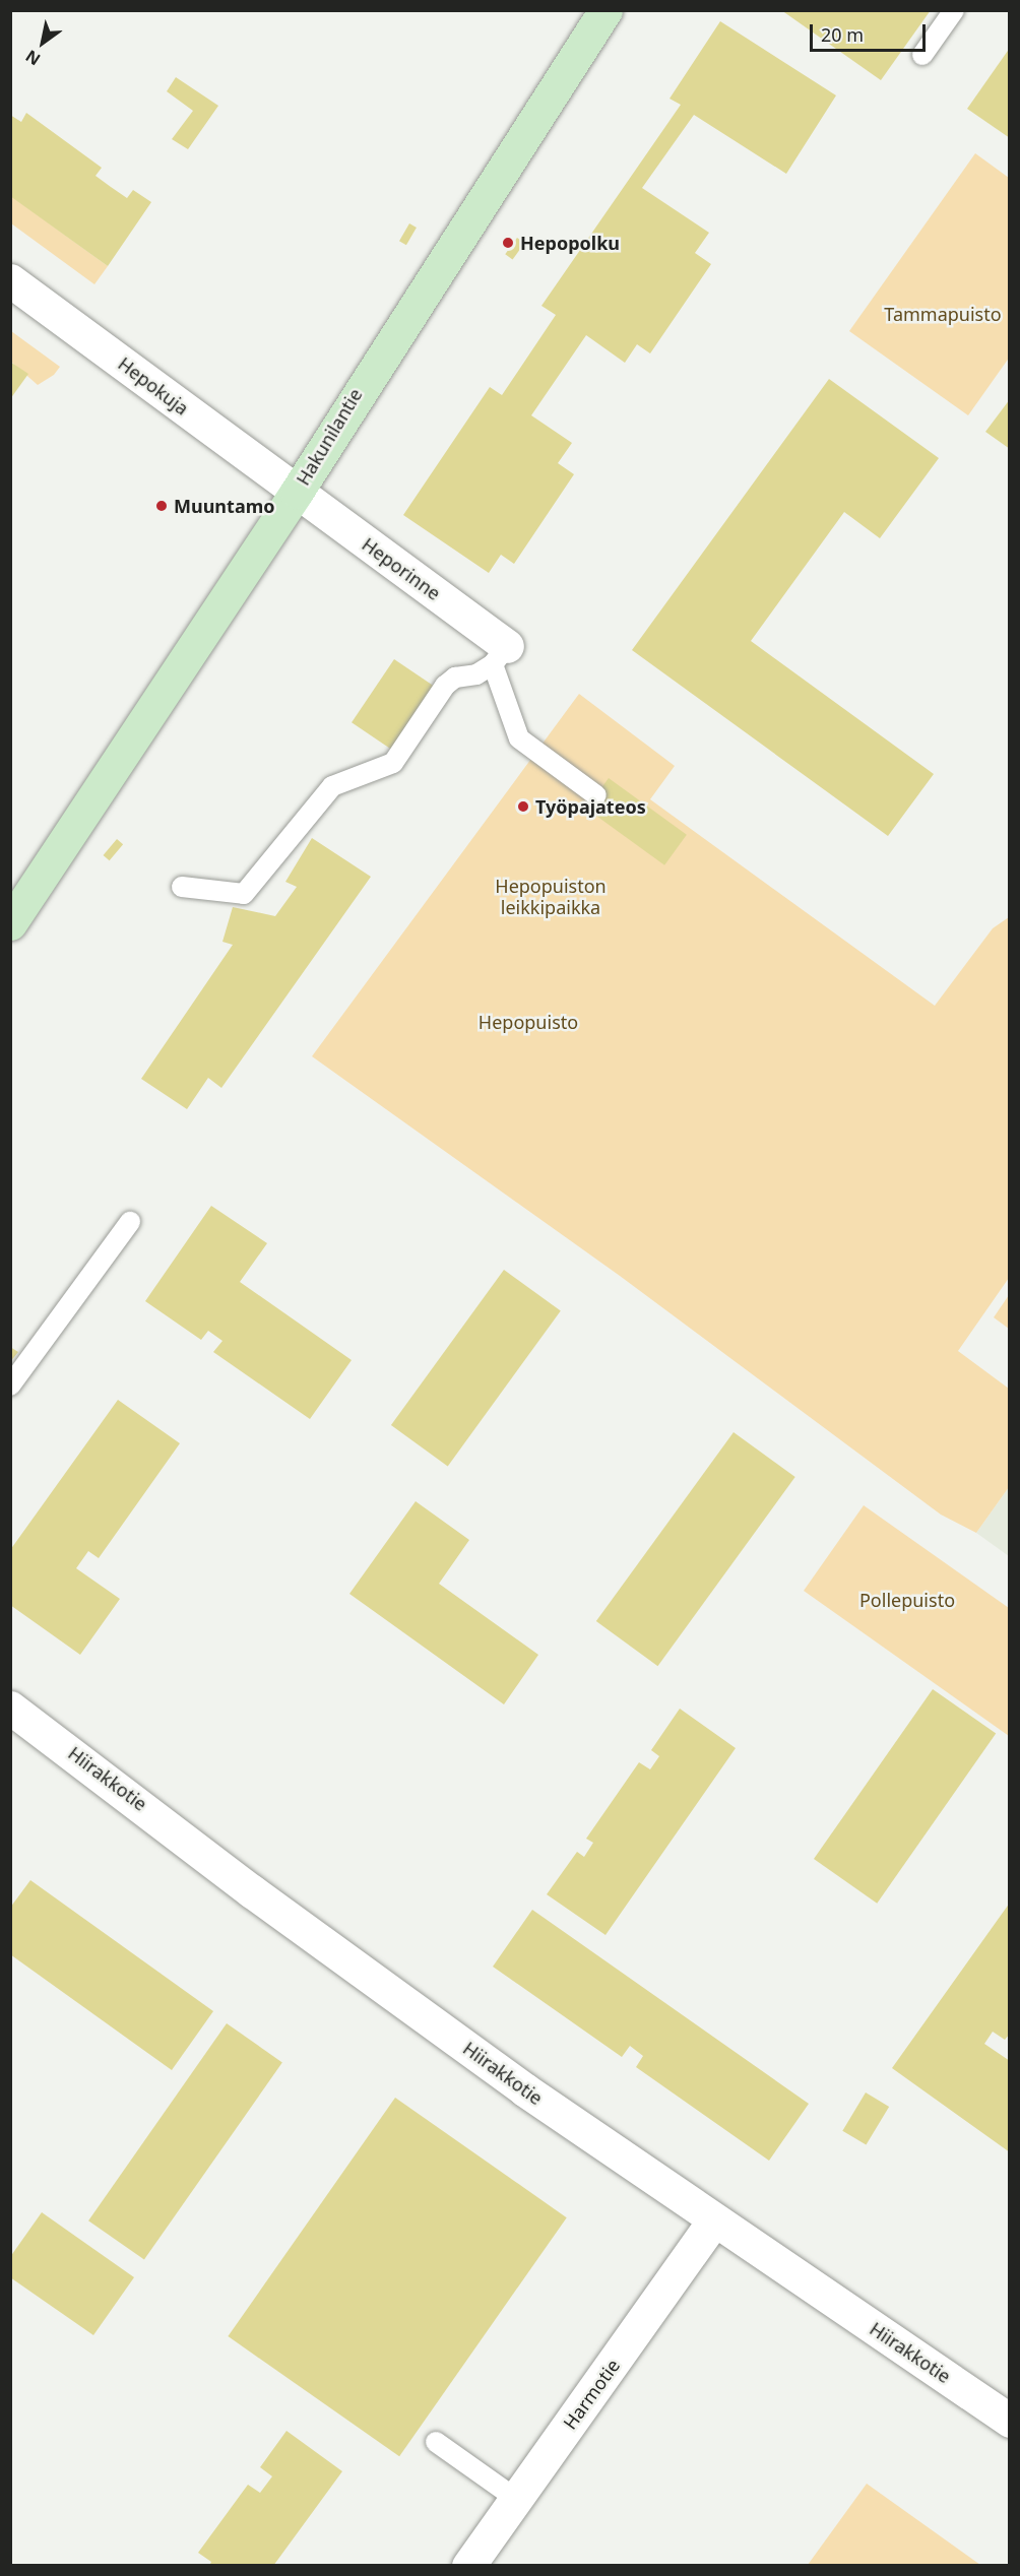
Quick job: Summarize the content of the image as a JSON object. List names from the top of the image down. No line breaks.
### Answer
{"streets":{"main road":["Hakunilantie"],"street":["Hepokuja","Heporinne","Hiirakkotie","Harmotie"]},"crossings":[["Hepokuja","Hakunilantie"],["Hepokuja","Heporinne"],["Hakunilantie","Heporinne"],["Hiirakkotie","Harmotie"]],"parks":["Tammapuisto","Hepopuiston leikkipaikka","Hepopuisto","Pollepuisto"],"places":["Hepopolku","Muuntamo","Työpajateos"],"scale_bar":"20 m","north":"bottom left"}
